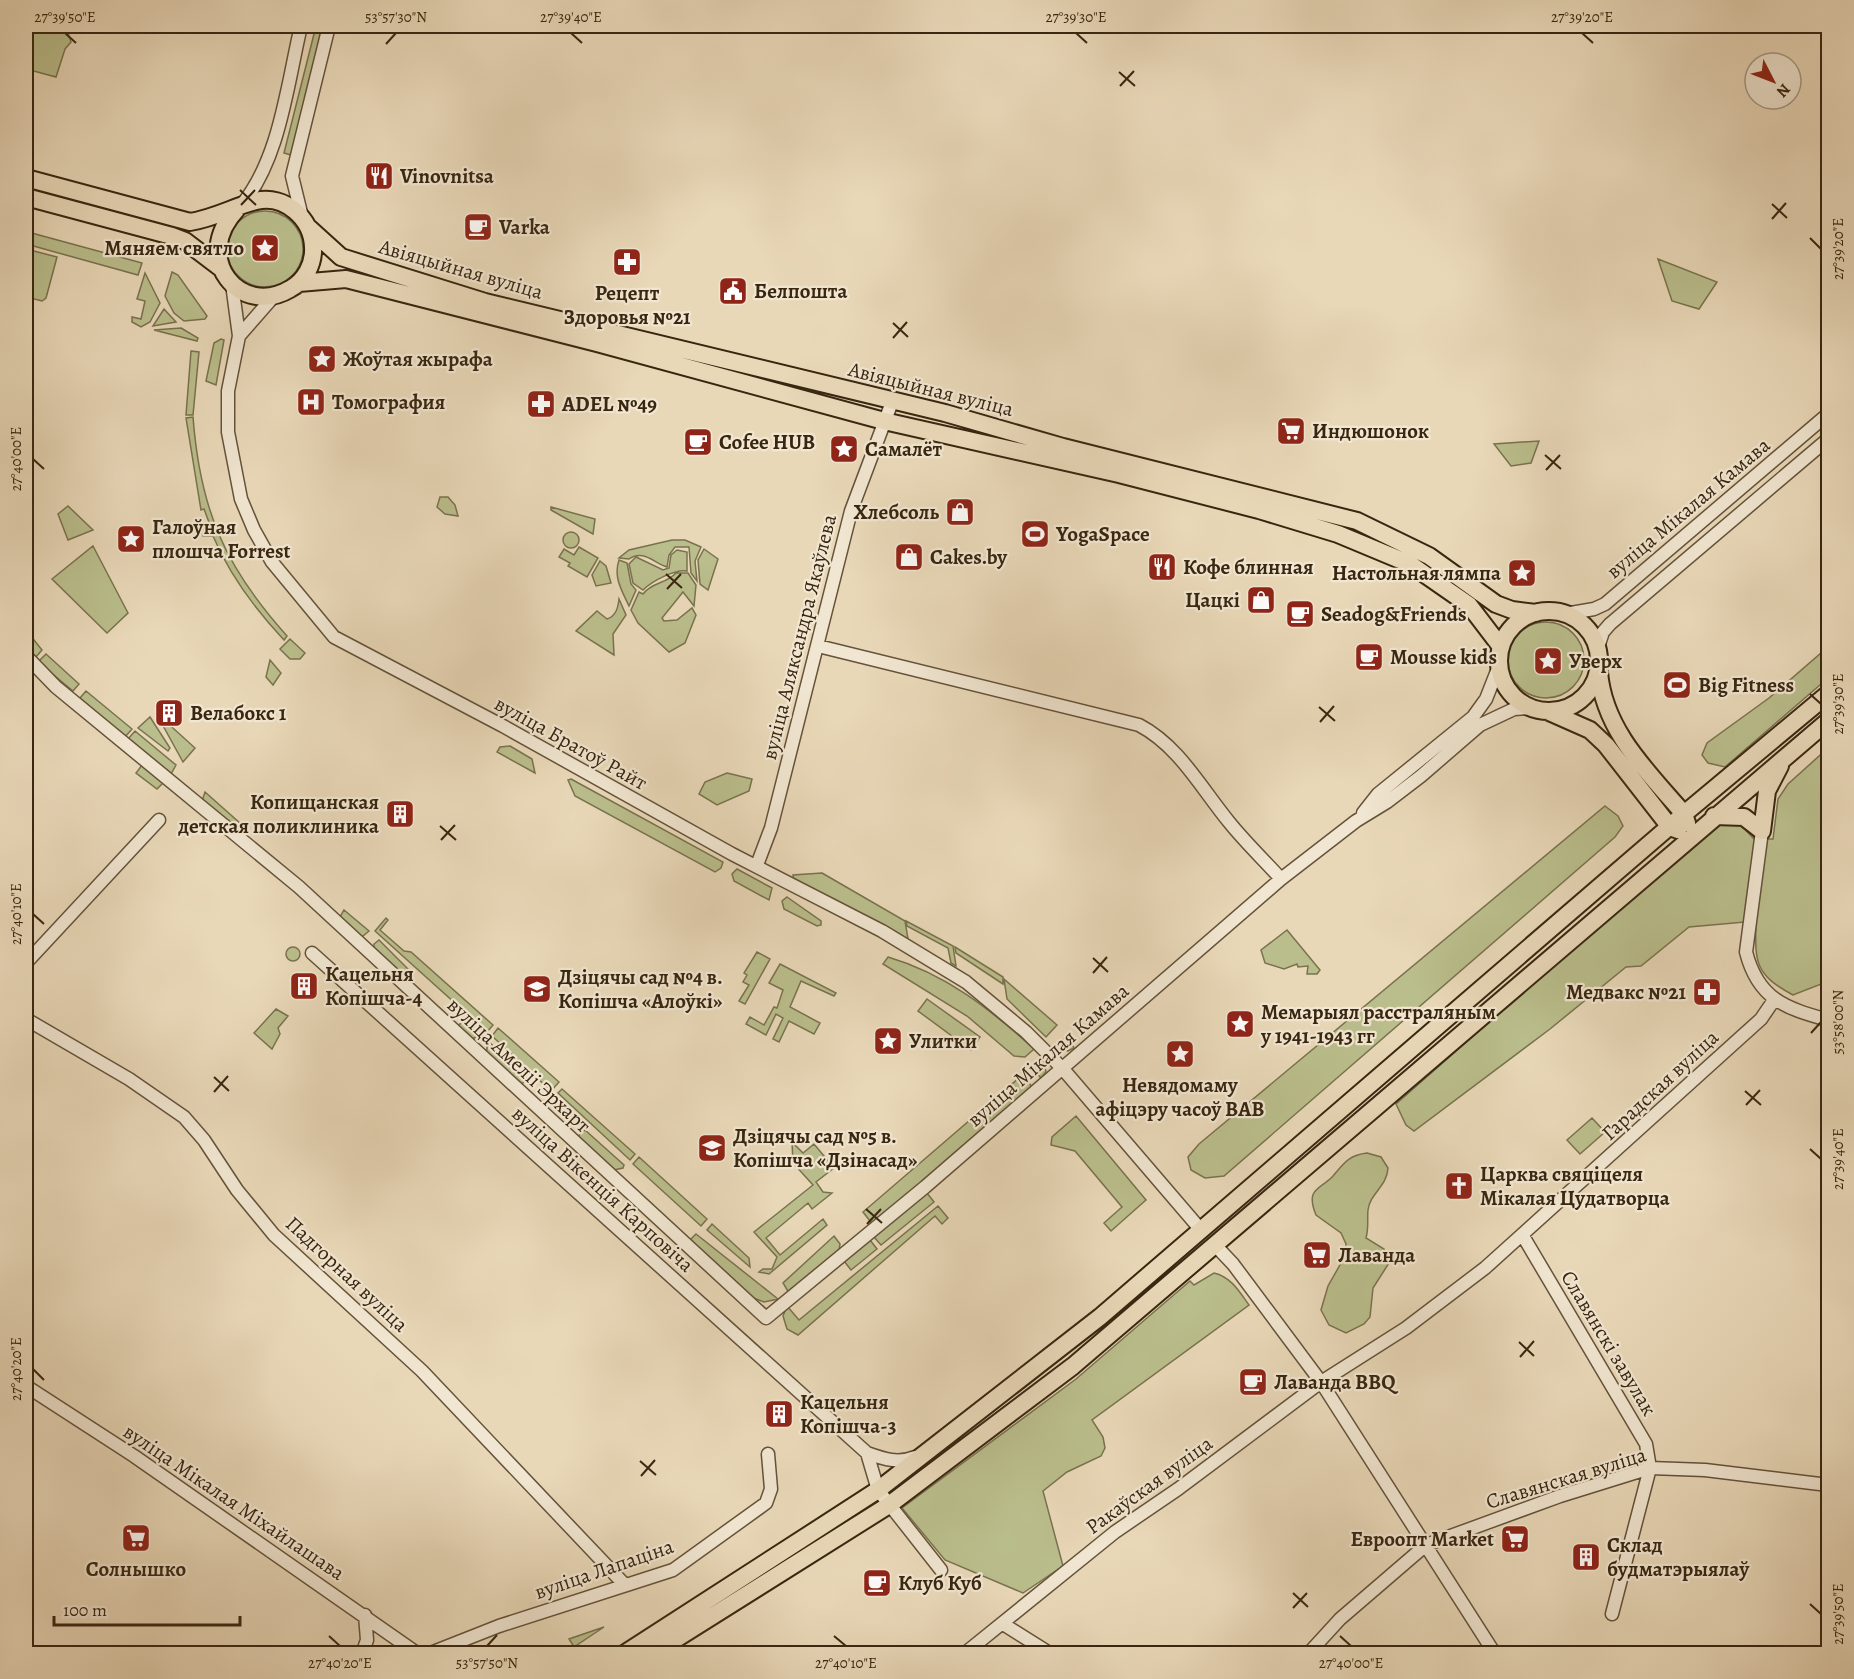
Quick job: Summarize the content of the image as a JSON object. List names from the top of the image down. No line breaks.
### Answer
{"streets":{"main road":["Авіяцыйная вуліца"],"street":["вуліца Мікалая Камава","вуліца Аляксандра Якаўлева","вуліца Братоў Райт","вуліца Амеліі Эрхарт","Гарадская вуліца","вуліца Вікенція Карповіча","Падгорная вуліца","Славянскі завулак","Славянская вуліца","Ракаўская вуліца","вуліца Мікалая Міхайлашава","вуліца Лапаціна"]},"crossings":[["Авіяцыйная вуліца","вуліца Мікалая Камава"],["Авіяцыйная вуліца","вуліца Аляксандра Якаўлева"],["Авіяцыйная вуліца","вуліца Братоў Райт"],["вуліца Мікалая Камава","вуліца Братоў Райт"],["вуліца Мікалая Камава","вуліца Амеліі Эрхарт"],["вуліца Аляксандра Якаўлева","вуліца Братоў Райт"],["Гарадская вуліца","Славянскі завулак"],["Гарадская вуліца","Ракаўская вуліца"],["Падгорная вуліца","вуліца Лапаціна"],["Славянскі завулак","Славянская вуліца"]],"places":{"restaurant":["Vinovnitsa","Кофе блинная"],"cafe":["Varka","Cofee HUB","Seadog&Friends","Mousse kids","Лаванда BBQ","Клуб Куб"],"place":["Мяняем святло","Жоўтая жырафа","Самалёт","Галоўная плошча Forrest","Настольная лямпа","Уверх","Мемарыял расстраляным у 1941-1943 гг","Улитки","Невядомаму афіцэру часоў ВАВ"],"pharmacy":["Рецепт Здоровья №21","ADEL №49","Медвакс №21"],"public building":["Белпошта"],"hospital":["Томография"],"supermarket":["Индюшонок","Лаванда","Солнышко","Евроопт Market"],"shop":["Хлебсоль","Cakes.by","Цацкi"],"sports":["YogaSpace","Big Fitness"],"building":["Велабокс 1","Копищанская детская поликлиника","Кацельня Копішча-4","Кацельня Копішча-3","Склад будматэрыялаў"],"school or university":["Дзіцячы сад №4 в. Копішча «Алоўкі»","Дзіцячы сад №5 в. Копішча «Дзінасад»"],"church":["Царква свяціцеля Мікалая Цудатворца"]},"scale_bar":"100 m","north":"bottom right","coordinates":["27°39'50\"E","53°57'30\"N","27°39'40\"E","27°39'30\"E","27°39'20\"E","27°40'00\"E","27°40'10\"E","53°58'00\"N","27°40'20\"E","53°57'50\"N"]}
